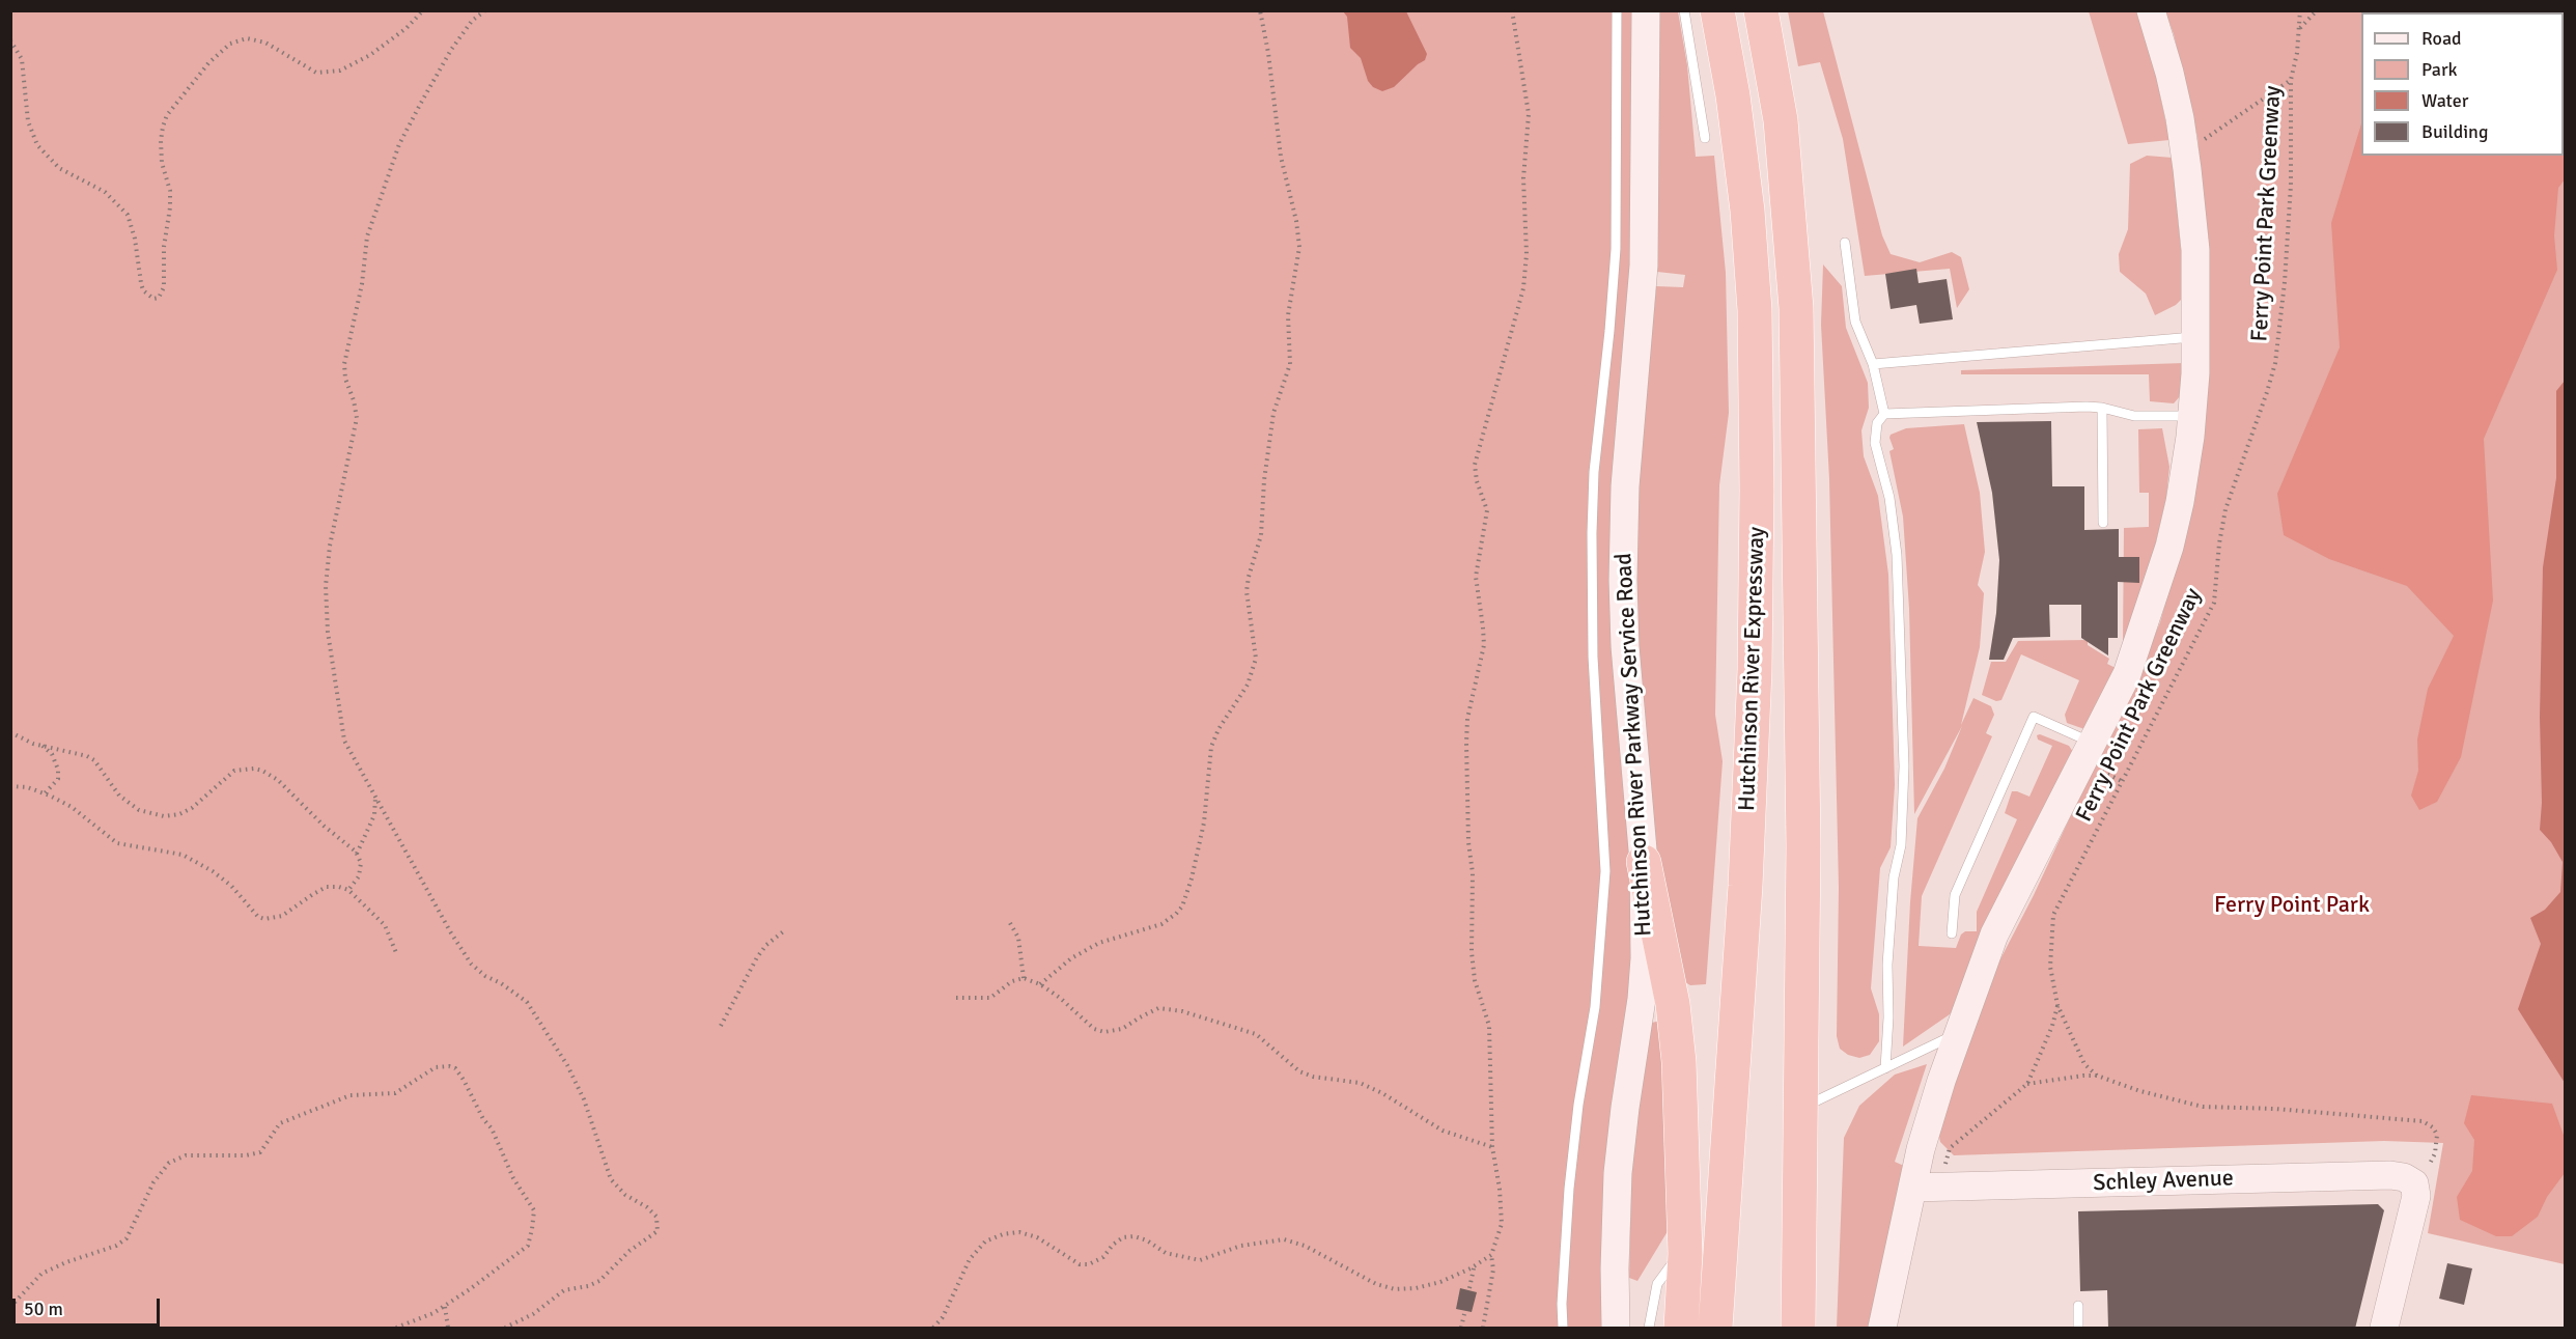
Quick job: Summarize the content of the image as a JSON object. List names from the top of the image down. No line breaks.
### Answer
{"streets":{"highway":["Hutchinson River Expressway"],"street":["Hutchinson River Parkway Service Road","Schley Avenue"],"path":["Ferry Point Park Greenway"]},"crossings":[["Ferry Point Park Greenway","Schley Avenue"]],"parks":["Ferry Point Park"],"legend":["Road","Park","Water","Building"],"scale_bar":"50 m"}
